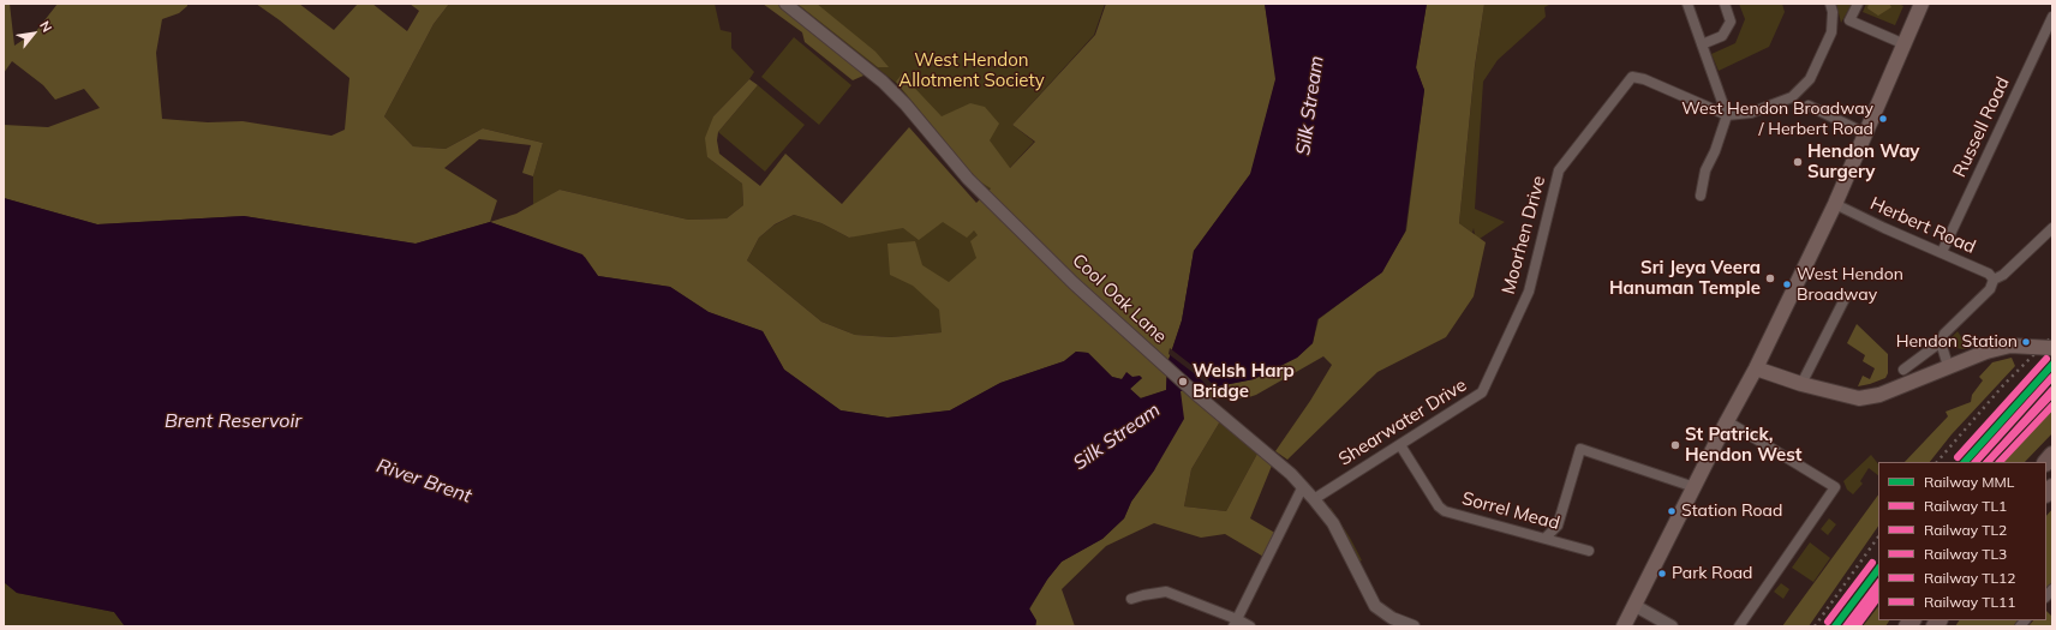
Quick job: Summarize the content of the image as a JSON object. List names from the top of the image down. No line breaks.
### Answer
{"streets":{"street":["Russell Road","Herbert Road","Moorhen Drive","Cool Oak Lane","Shearwater Drive","Sorrel Mead"]},"crossings":[["Russell Road","Herbert Road"],["Moorhen Drive","Shearwater Drive"],["Cool Oak Lane","Shearwater Drive"],["Shearwater Drive","Sorrel Mead"]],"water":["Silk Stream","Brent Reservoir","River Brent"],"parks":["West Hendon Allotment Society"],"places":["West Hendon Broadway / Herbert Road","Hendon Way Surgery","Sri Jeya Veera Hanuman Temple","West Hendon Broadway","Hendon Station","Welsh Harp Bridge","St Patrick, Hendon West","Station Road","Park Road"],"lines":["rail line TL2","rail line MML","rail line TL1","rail line TL3","rail line TL12","rail line TL11"],"legend":["Railway MML","Railway TL1","Railway TL2","Railway TL3","Railway TL12","Railway TL11"],"north":"top right"}
